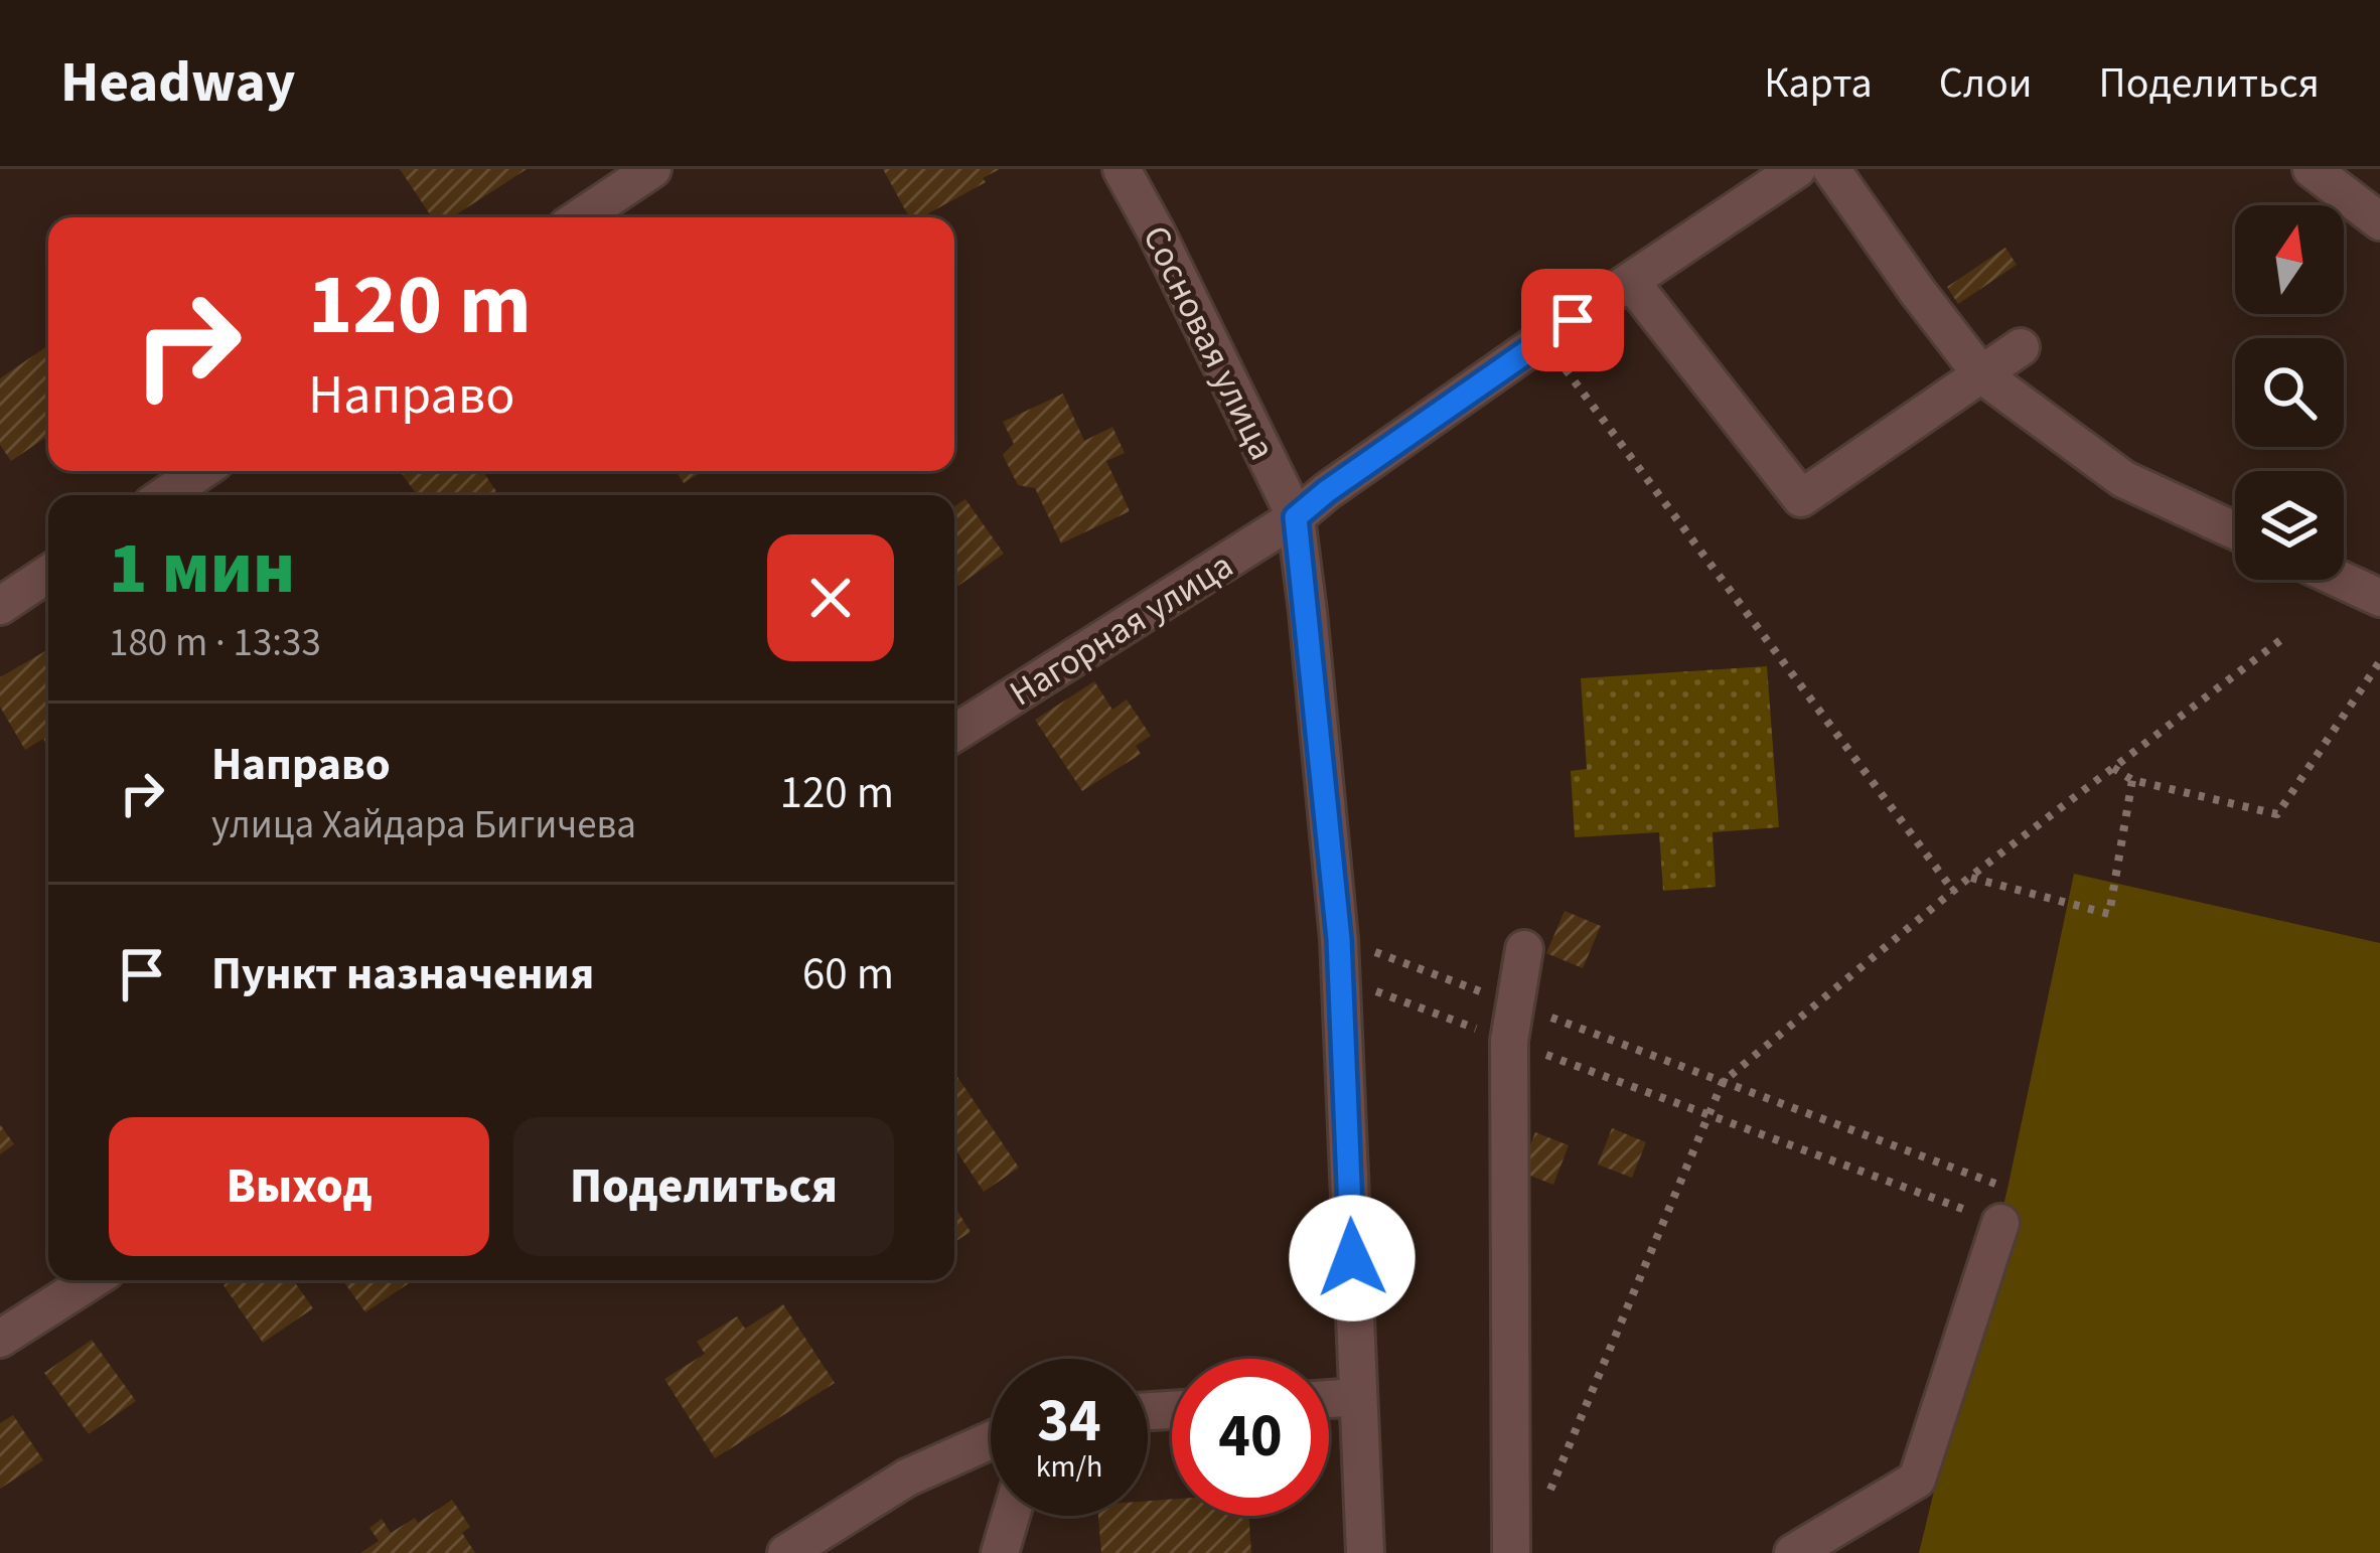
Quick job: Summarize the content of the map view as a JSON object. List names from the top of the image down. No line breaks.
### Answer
{"streets":{"street":["Сосновая улица","Нагорная улица"]},"crossings":[["Сосновая улица","Нагорная улица"]],"north":"top","page":{"header":"Headway","nav":["Карта","Слои","Поделиться"],"turn":["120 m","Направо"],"heading":["1 мин","180 m · 13:33"],"list":[{"name":"Направо","note":"улица Хайдара Бигичева","value":"120 m"},{"name":"Пункт назначения","value":"60 m"}],"buttons":["Выход","Поделиться"],"speed":"34 km/h","limit":"40"}}
